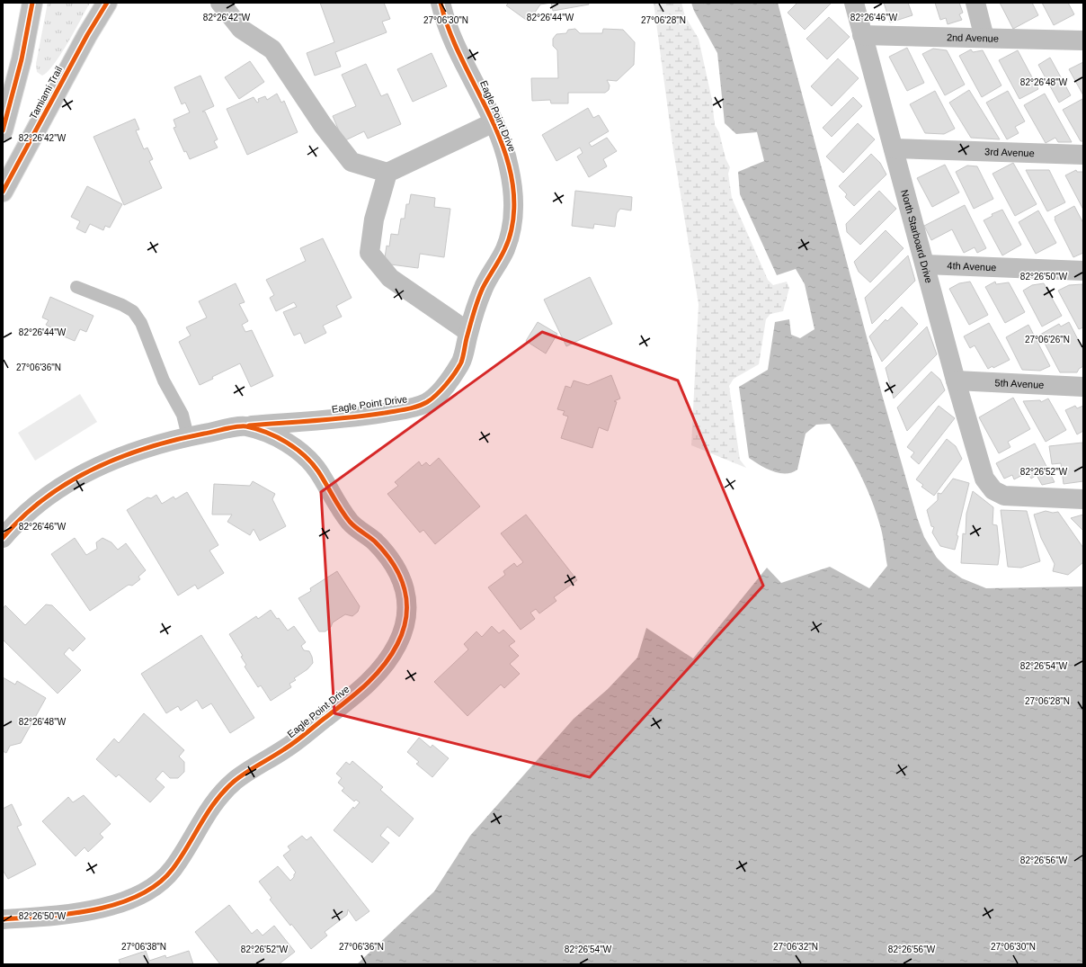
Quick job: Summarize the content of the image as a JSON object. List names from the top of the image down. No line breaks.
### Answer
{"streets":{"street":["2nd Avenue","Tamiami Trail","Eagle Point Drive","3rd Avenue","North Starboard Drive","4th Avenue","5th Avenue"]},"crossings":[["2nd Avenue","North Starboard Drive"],["3rd Avenue","North Starboard Drive"],["North Starboard Drive","4th Avenue"],["North Starboard Drive","5th Avenue"]],"coordinates":["82°26'42\"W","82°26'44\"W","82°26'46\"W","27°06'30\"N","27°06'28\"N","82°26'48\"W","82°26'50\"W","27°06'26\"N","27°06'36\"N","82°26'52\"W","82°26'54\"W","82°26'56\"W","27°06'38\"N","27°06'32\"N"]}
